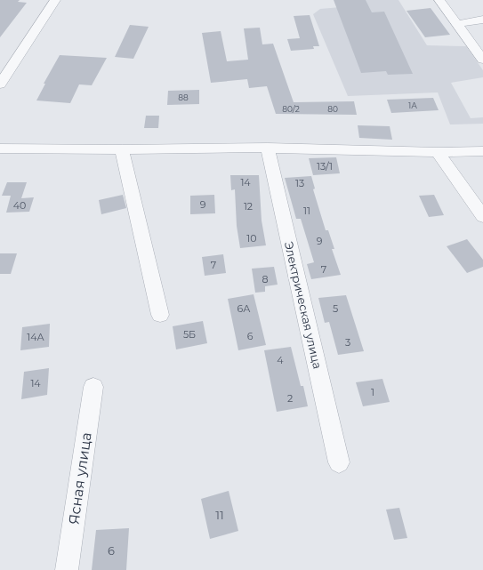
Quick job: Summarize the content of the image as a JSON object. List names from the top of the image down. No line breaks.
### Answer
{"streets":{"street":["Электрическая улица","Ясная улица"]},"house_numbers":["88","1А","80/2","80","13/1","14","13","9","40","12","11","10","9","7","7","8","6А","5","5Б","6","14А","3","4","14","1","2","11","6"]}
